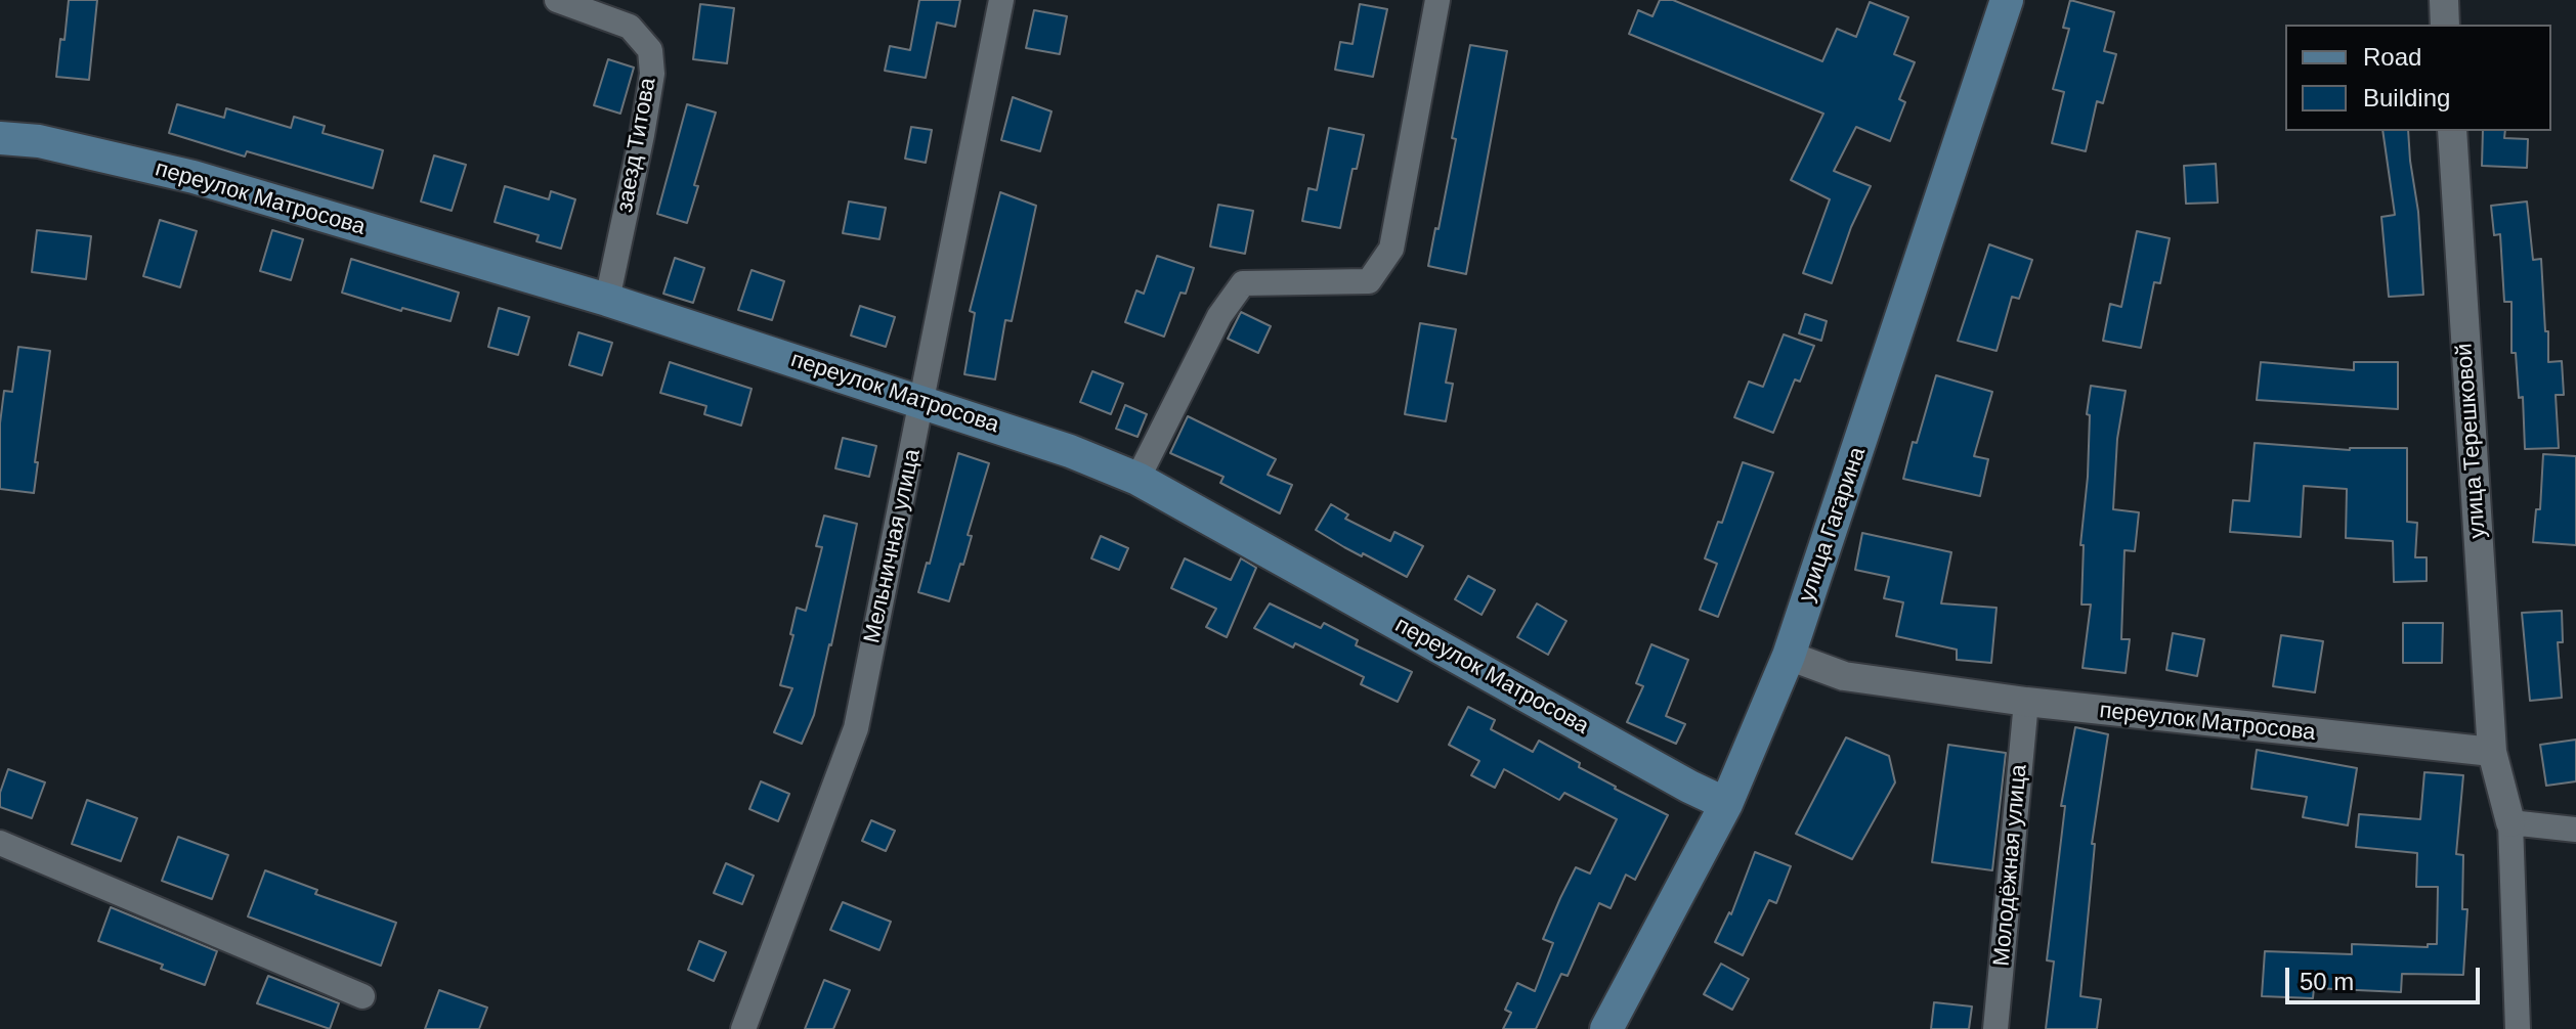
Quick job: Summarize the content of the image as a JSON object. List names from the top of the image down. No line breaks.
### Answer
{"streets":{"main road":["переулок Матросова","улица Гагарина"],"street":["заезд Титова","улица Терешковой","Мельничная улица","Молодёжная улица"]},"crossings":[["заезд Титова","переулок Матросова"],["переулок Матросова","улица Терешковой"],["переулок Матросова","улица Гагарина"],["переулок Матросова","Мельничная улица"],["переулок Матросова","Молодёжная улица"]],"legend":["Road","Building"],"scale_bar":"50 m"}
